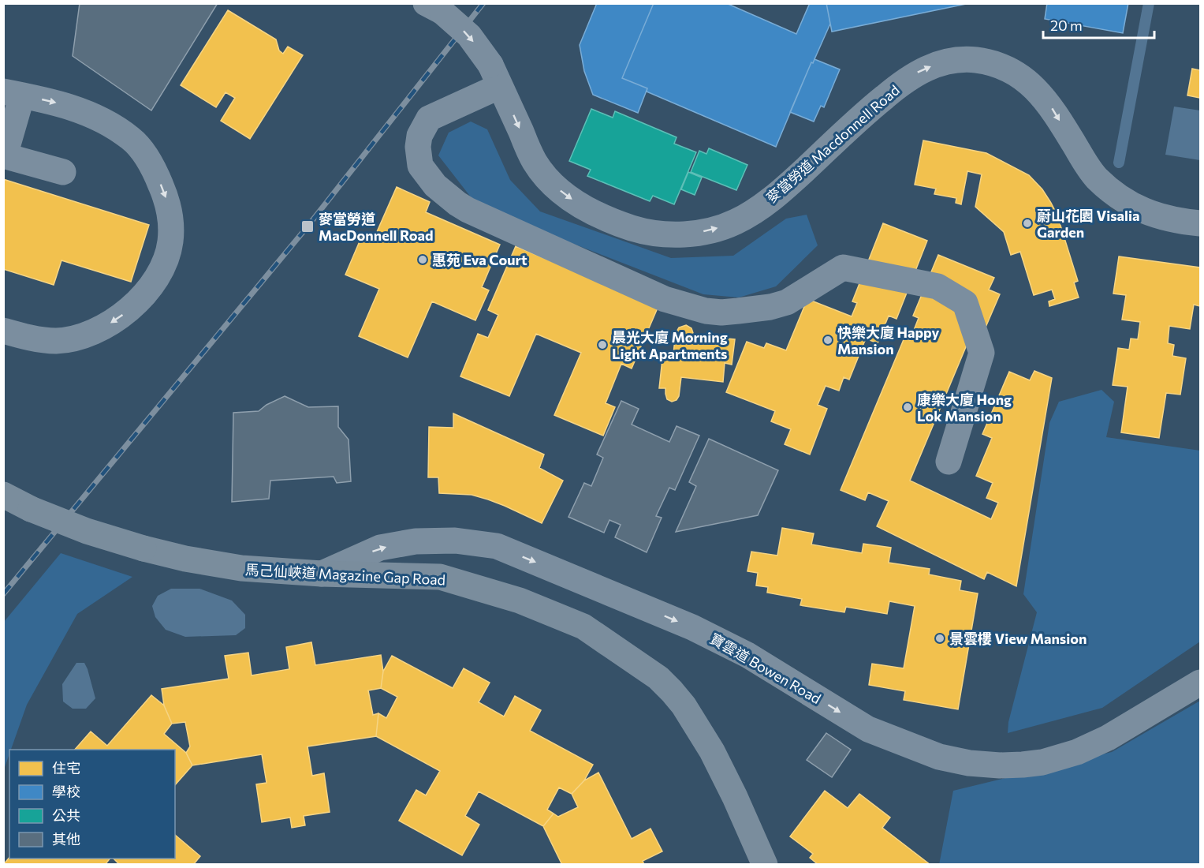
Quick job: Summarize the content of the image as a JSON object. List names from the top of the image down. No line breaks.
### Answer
{"streets":{"main road":["馬己仙峽道 Magazine Gap Road"],"street":["麥當勞道 Macdonnell Road","寶雲道 Bowen Road"]},"crossings":[["馬己仙峽道 Magazine Gap Road","寶雲道 Bowen Road"]],"one_way":["寶雲道 Bowen Road"],"places":{"other":["蔚山花園 Visalia Garden","惠苑 Eva Court","快樂大廈 Happy Mansion","晨光大廈 Morning Light Apartments","康樂大廈 Hong Lok Mansion","景雲樓 View Mansion"],"transit":["麥當勞道 MacDonnell Road"]},"legend":["住宅","學校","公共","其他"],"scale_bar":"20 m"}
